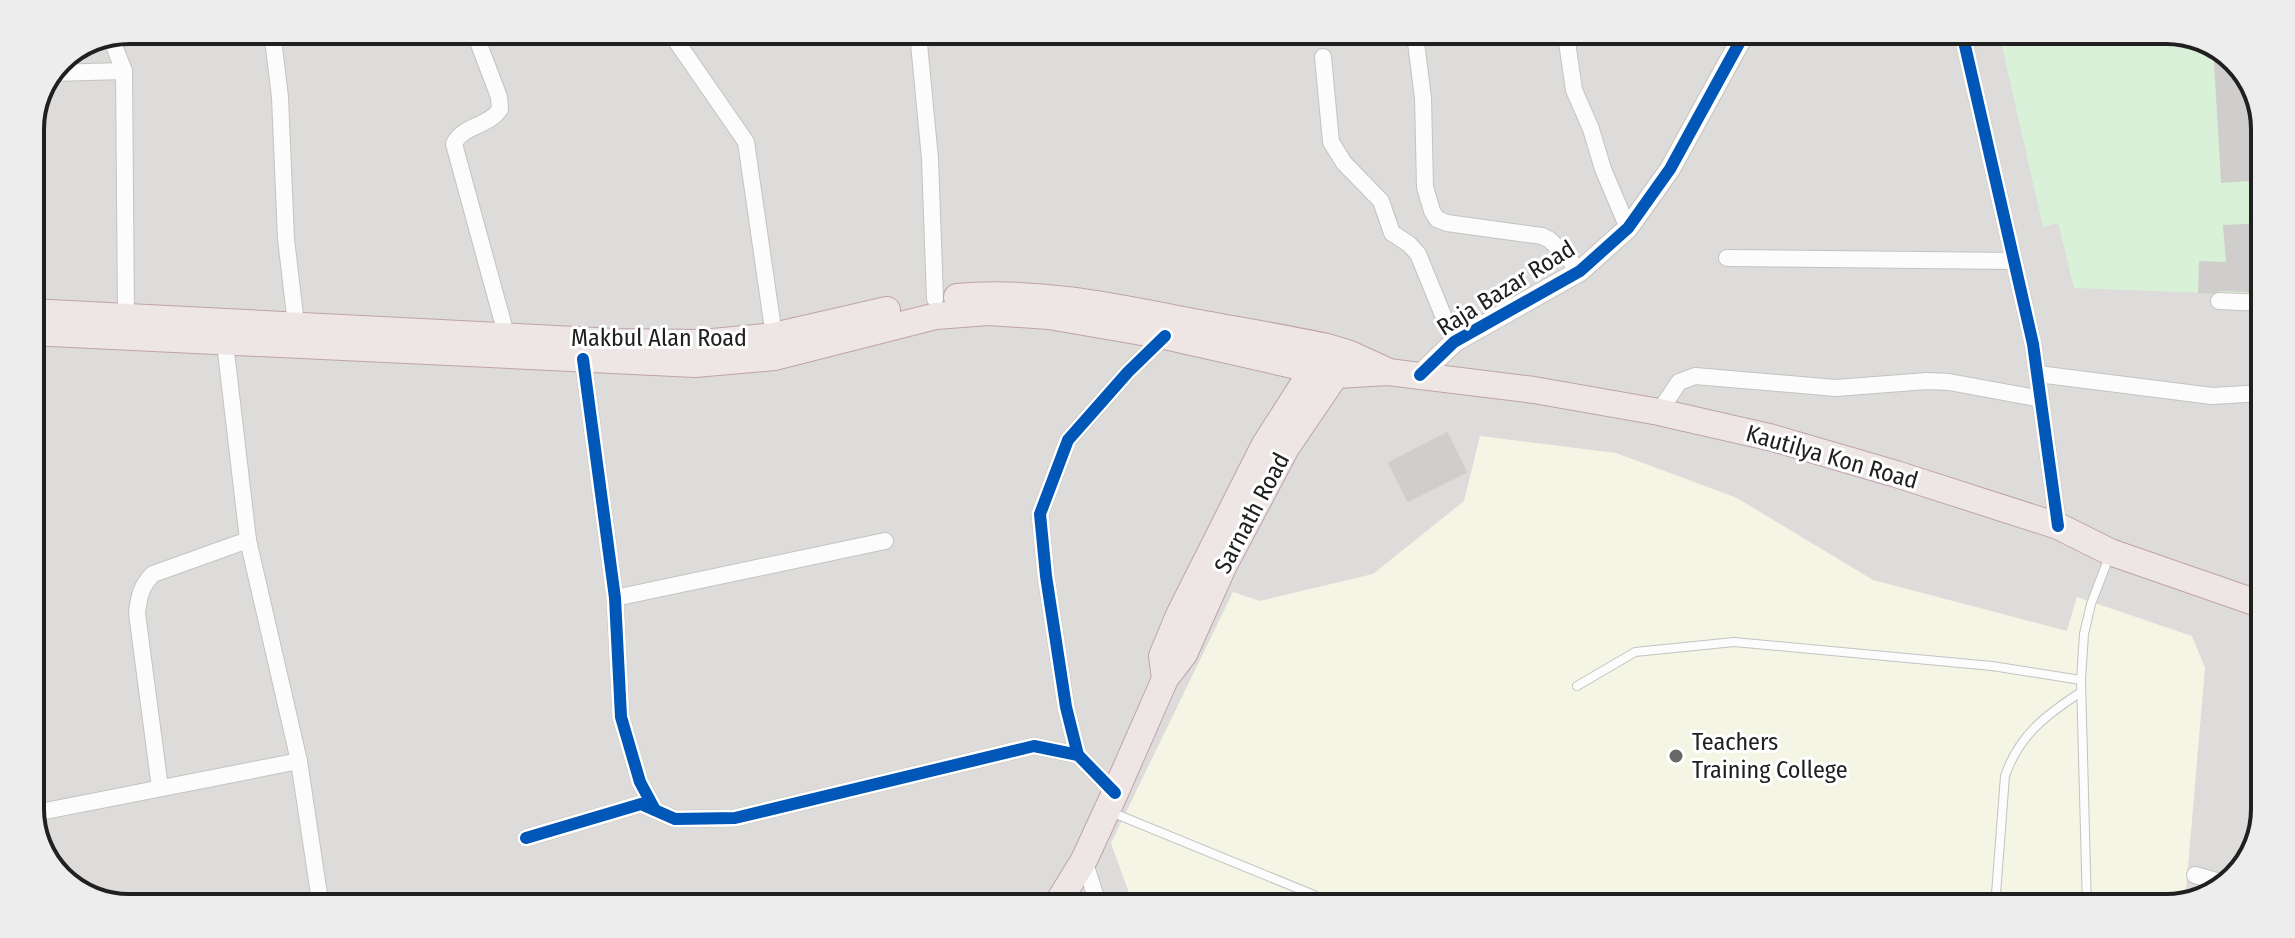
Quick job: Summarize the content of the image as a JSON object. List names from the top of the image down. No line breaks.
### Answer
{"streets":{"highway":["Makbul Alan Road","Kautilya Kon Road","Sarnath Road"],"street":["Raja Bazar Road"]},"crossings":[["Raja Bazar Road","Kautilya Kon Road"],["Makbul Alan Road","Kautilya Kon Road"],["Makbul Alan Road","Sarnath Road"],["Kautilya Kon Road","Sarnath Road"]],"places":["Teachers Training College"]}
